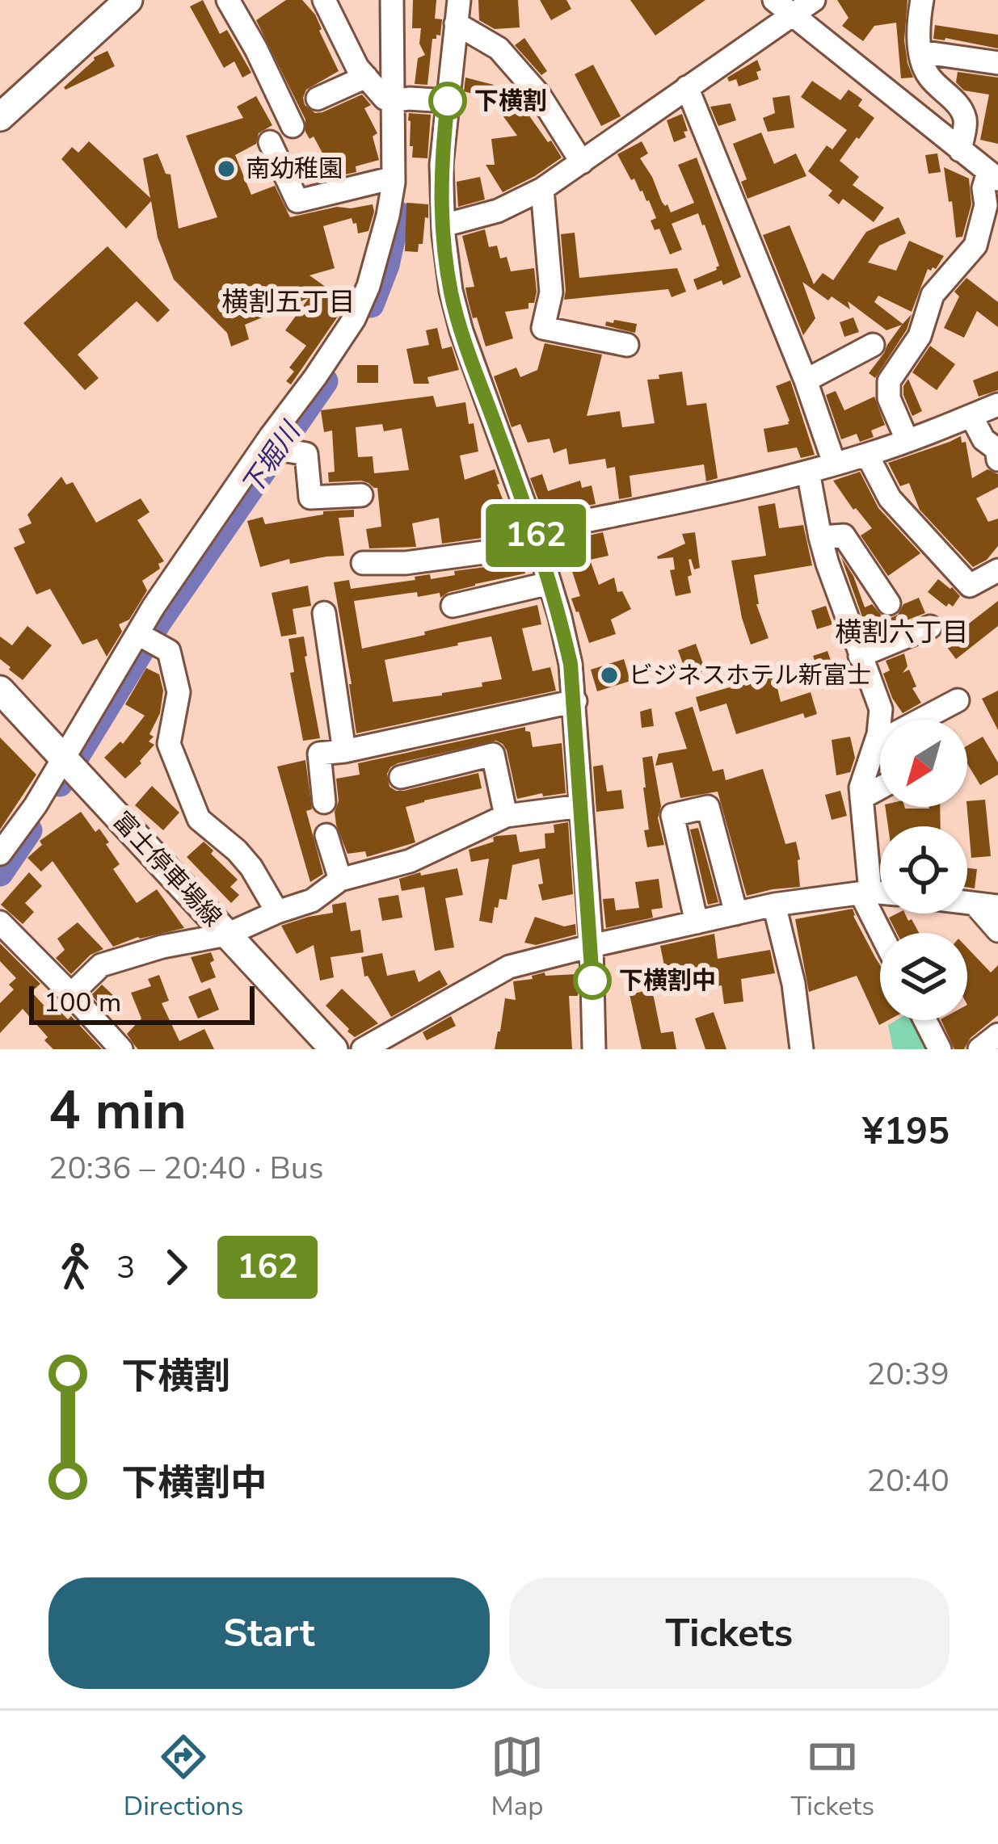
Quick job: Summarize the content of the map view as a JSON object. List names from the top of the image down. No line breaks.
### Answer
{"streets":{"main road":["富士停車場線"]},"districts":["横割五丁目","横割六丁目"],"water":["下堀川"],"places":["下横割","南幼稚園","ビジネスホテル新富士","下横割中"],"lines":["bus line 162"],"scale_bar":"100 m","north":"bottom left","page":{"on_map":"162","scale":"100 m","heading":["4 min","20:36 – 20:40 · Bus","¥195"],"legs":["3","162"],"list":[{"name":"下横割","value":"20:39"},{"name":"下横割中","value":"20:40"}],"buttons":["Start","Tickets"],"tabs":["Directions","Map","Tickets"]}}
